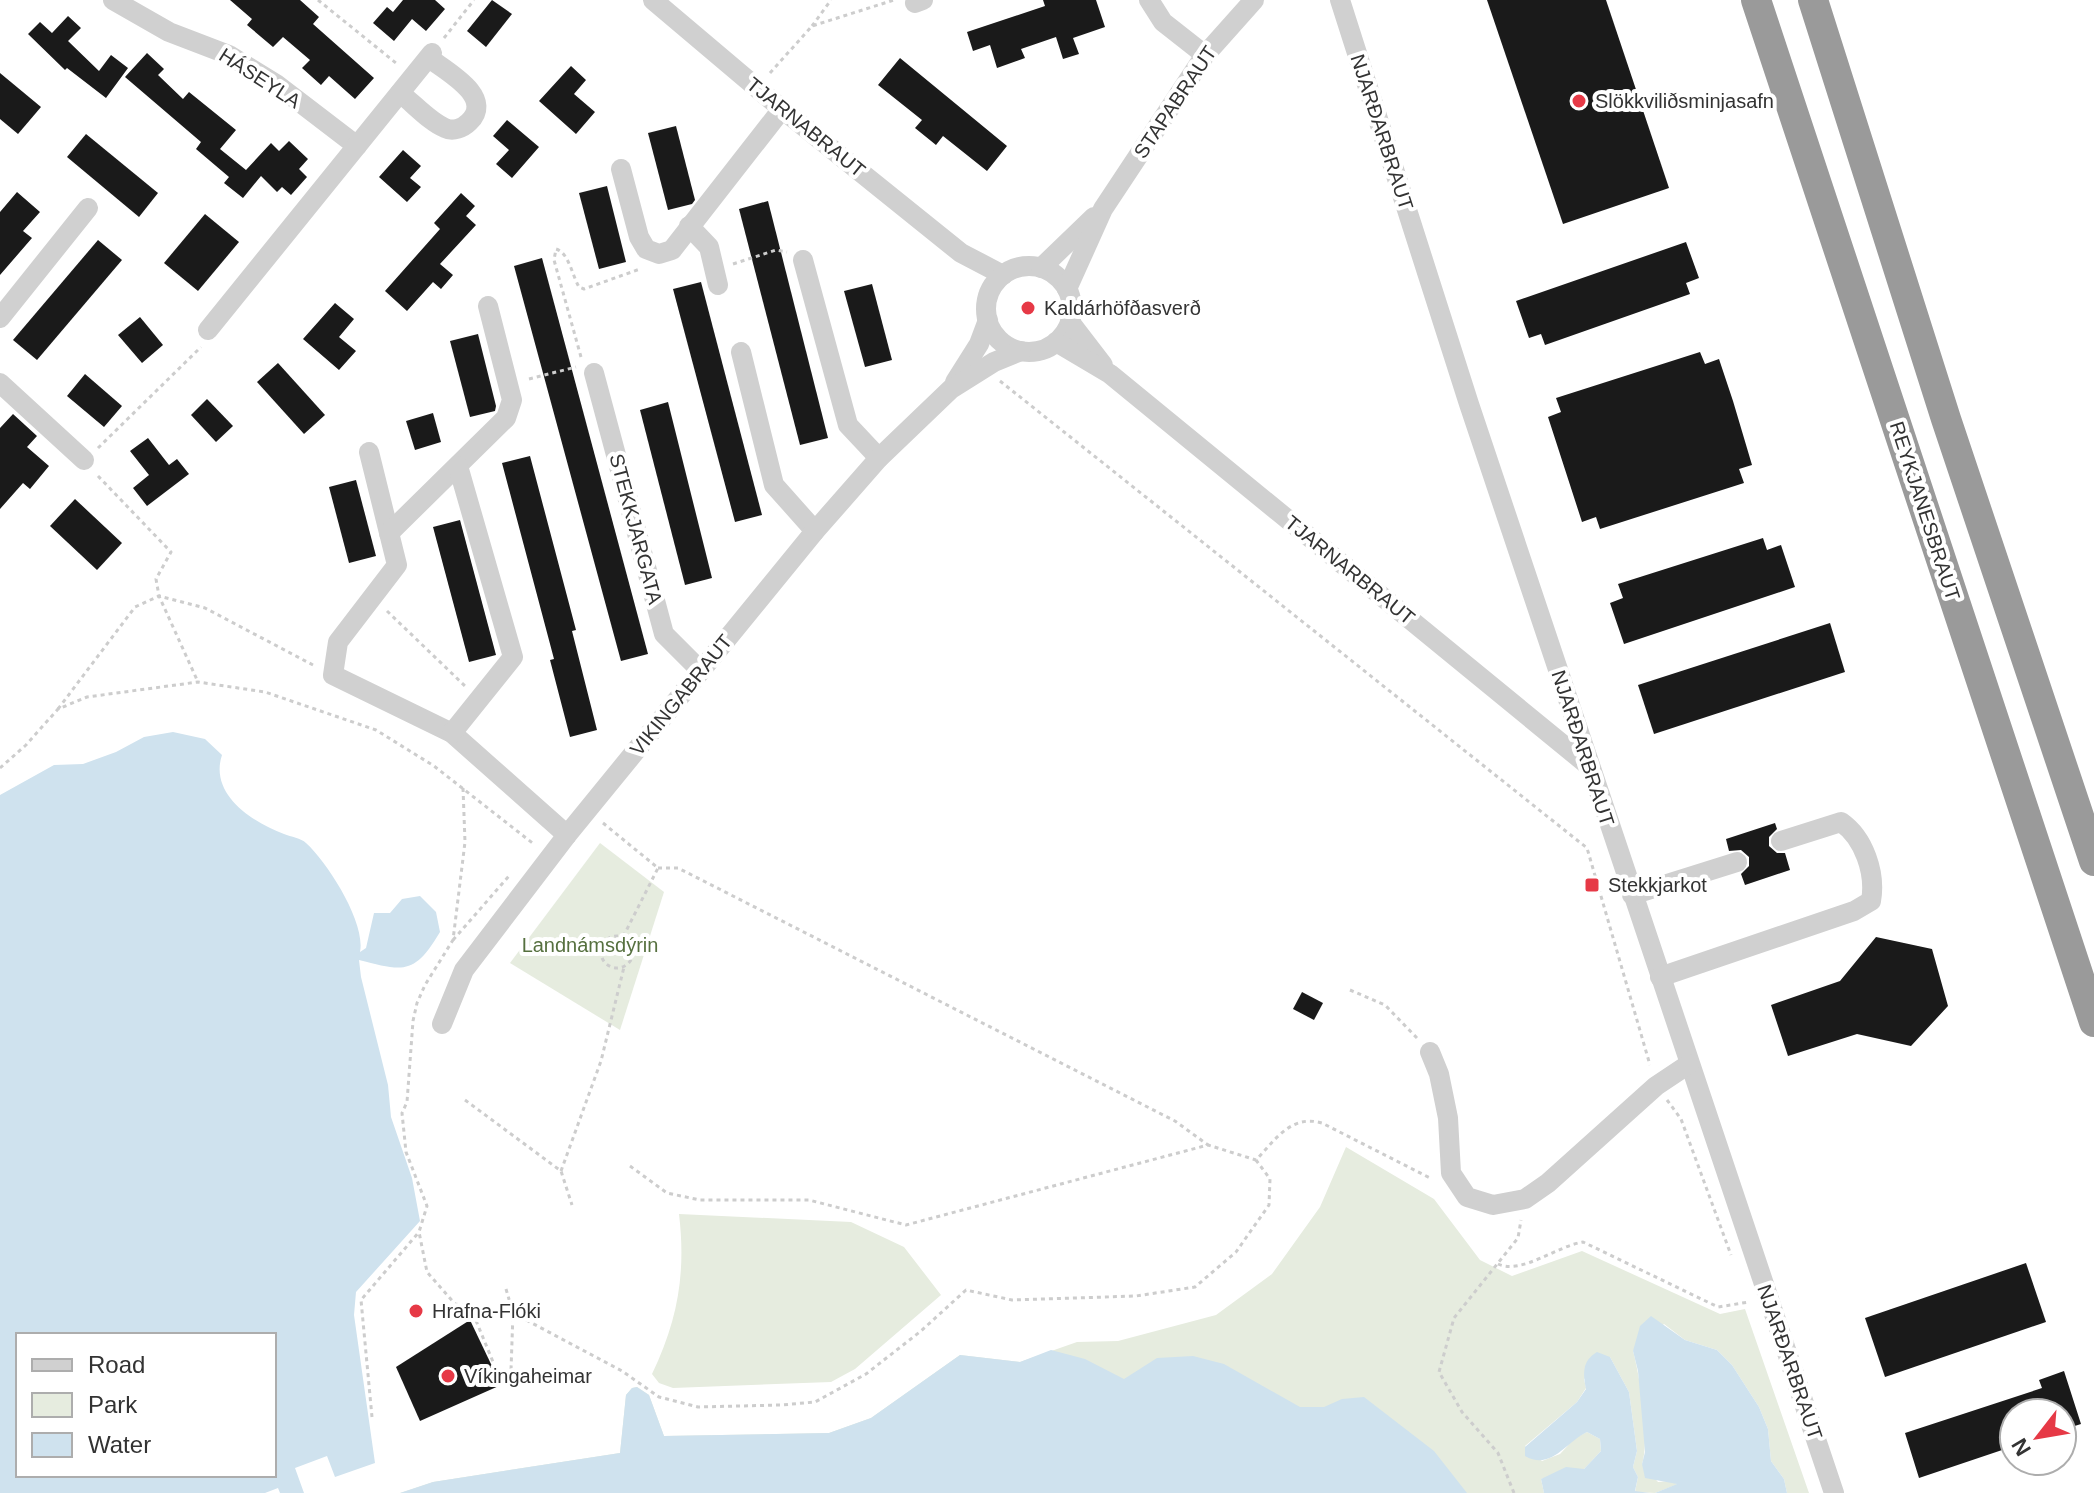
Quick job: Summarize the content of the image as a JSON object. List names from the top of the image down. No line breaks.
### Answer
{"streets":{"highway":["REYKJANESBRAUT"],"street":["HÁSEYLA","STAPABRAUT","TJARNABRAUT","NJARÐARBRAUT","STEKKJARGATA","TJARNARBRAUT","VIKINGABRAUT"]},"crossings":[["STAPABRAUT","TJARNABRAUT"],["STAPABRAUT","TJARNARBRAUT"],["STAPABRAUT","VIKINGABRAUT"],["TJARNABRAUT","TJARNARBRAUT"],["TJARNABRAUT","VIKINGABRAUT"],["NJARÐARBRAUT","TJARNARBRAUT"],["STEKKJARGATA","VIKINGABRAUT"],["TJARNARBRAUT","VIKINGABRAUT"]],"parks":["Landnámsdýrin"],"places":{"other":["Slökkviliðsminjasafn","Kaldárhöfðasverð","Hrafna-Flóki","Víkingaheimar"],"transit":["Stekkjarkot"]},"legend":["Road","Park","Water"],"north":"bottom left"}
